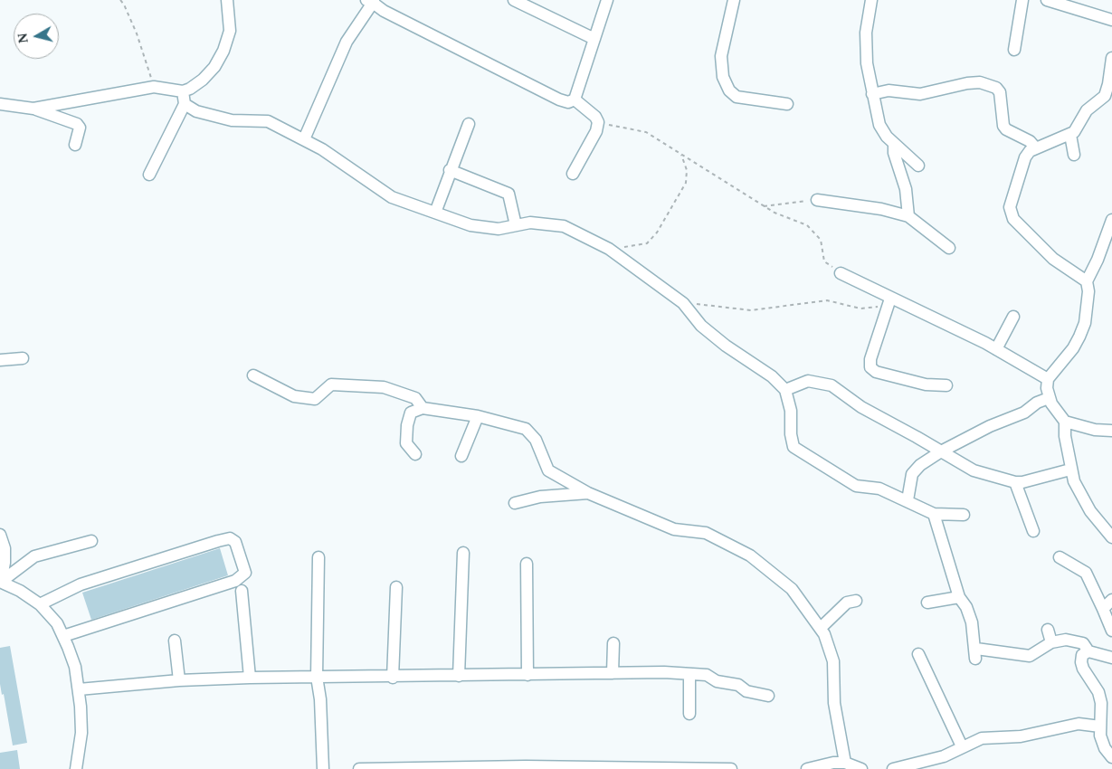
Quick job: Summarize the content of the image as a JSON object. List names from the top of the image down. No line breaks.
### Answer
{"north":"left"}
